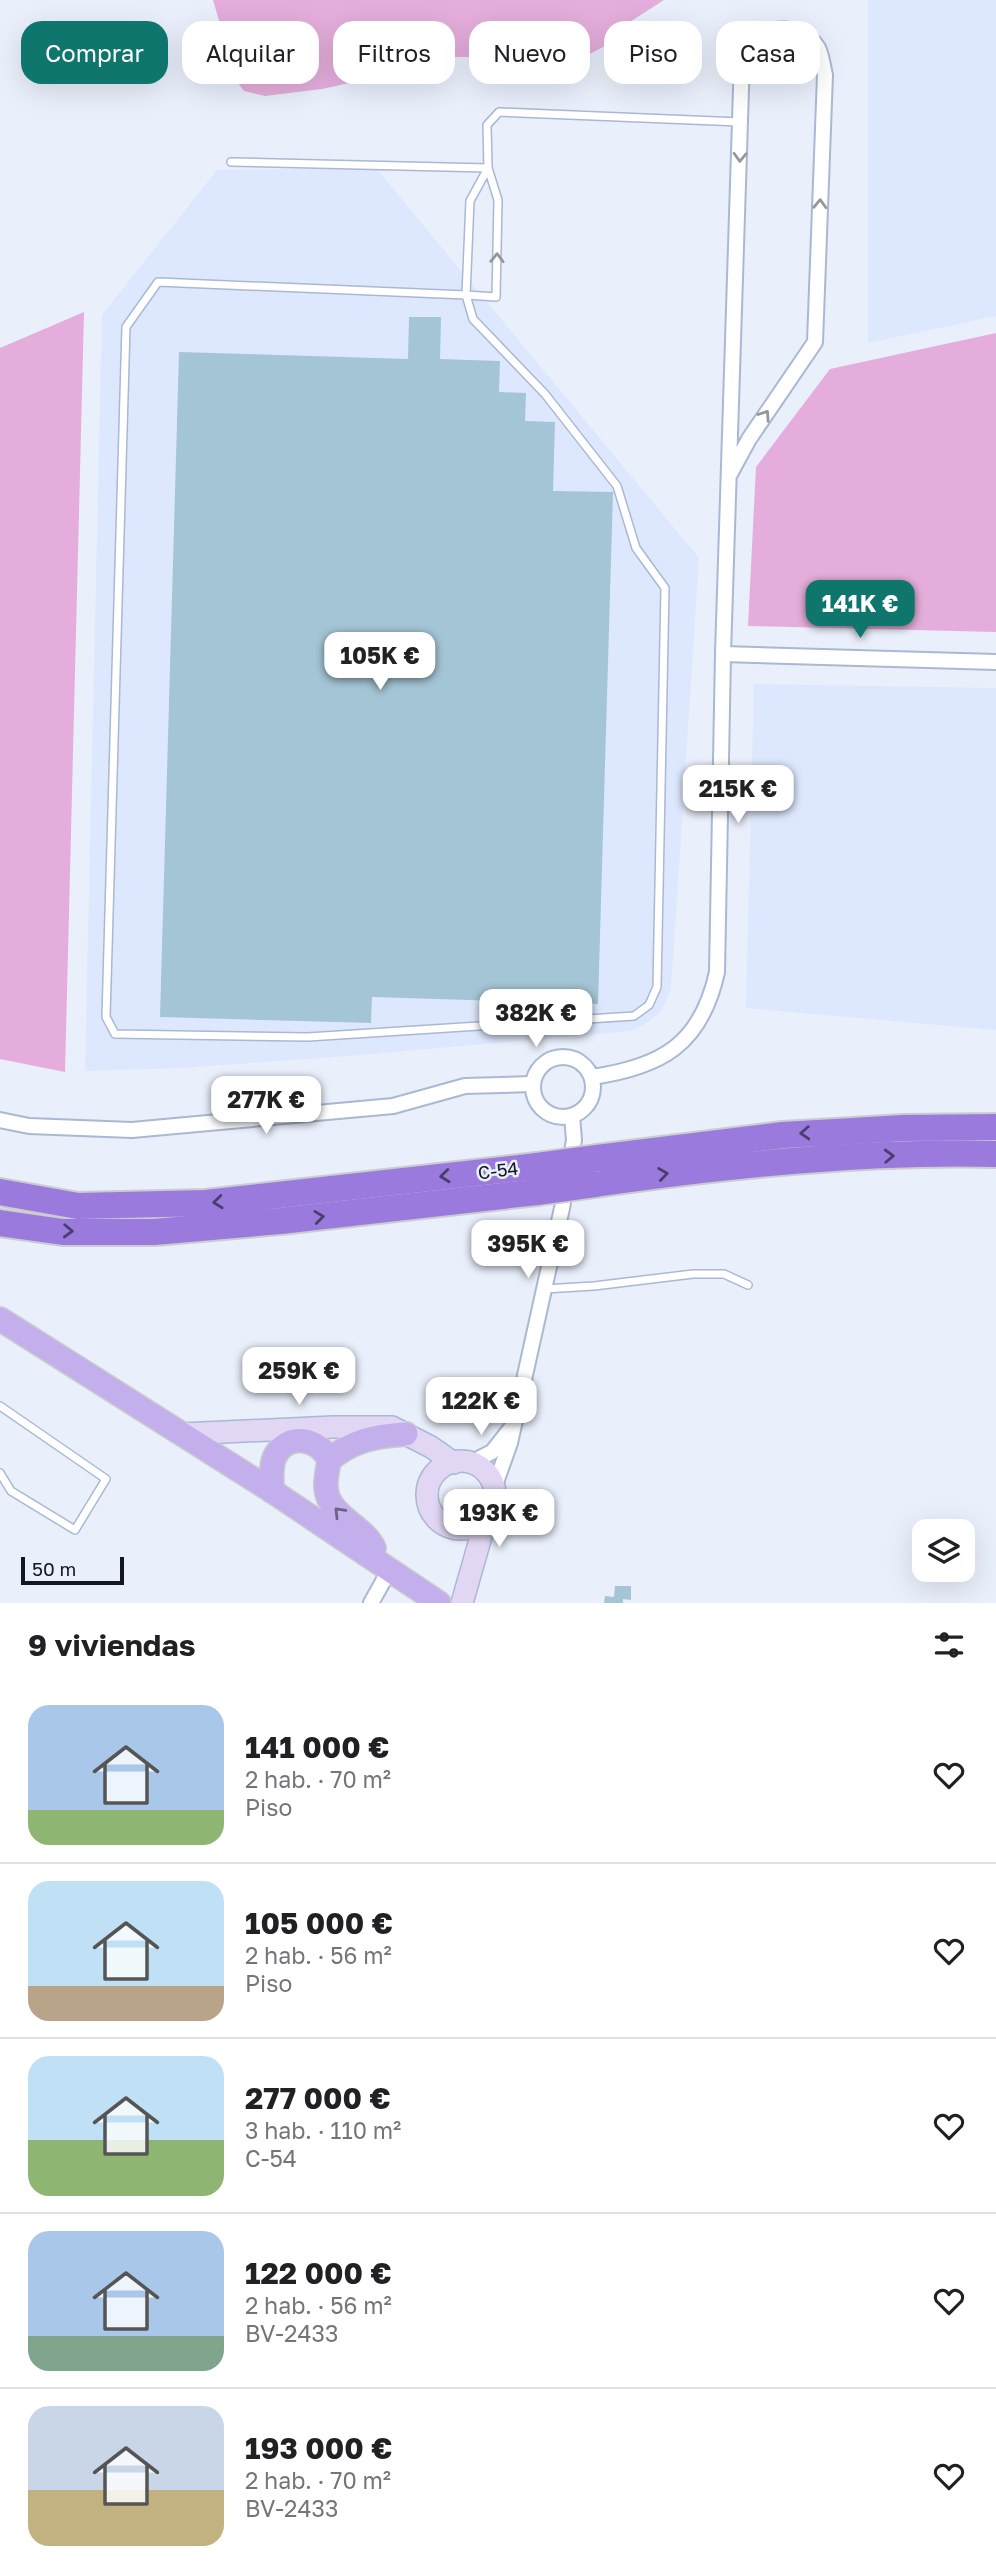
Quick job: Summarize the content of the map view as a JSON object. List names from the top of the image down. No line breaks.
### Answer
{"streets":{"highway":["C-54"]},"scale_bar":"50 m","page":{"chip":["Comprar","Alquilar","Filtros","Nuevo","Piso","Casa"],"price":["141K €","105K €","215K €","382K €","277K €","395K €","259K €","122K €","193K €"],"scale":"50 m","heading":"9 viviendas","list":[{"name":"141 000 €","note":"2 hab. · 70 m² · Piso"},{"name":"105 000 €","note":"2 hab. · 56 m² · Piso"},{"name":"277 000 €","note":"3 hab. · 110 m² · C-54"},{"name":"122 000 €","note":"2 hab. · 56 m² · BV-2433"},{"name":"193 000 €","note":"2 hab. · 70 m² · BV-2433"}]}}
